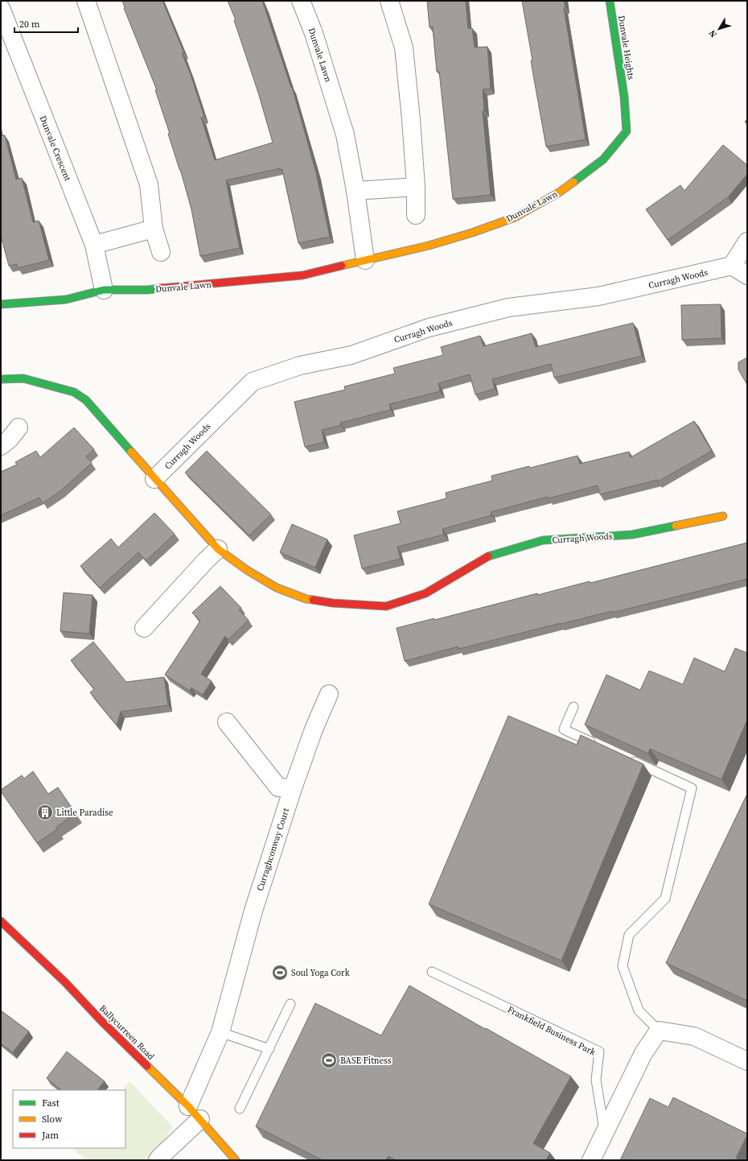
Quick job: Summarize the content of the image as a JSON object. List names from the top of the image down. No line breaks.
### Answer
{"streets":{"street":["Dunvale Heights","Dunvale Lawn","Dunvale Crescent","Curragh Woods","Curraghconway Court","Ballycurreen Road"],"lane":["Frankfield Business Park"]},"crossings":[["Dunvale Heights","Dunvale Lawn"],["Dunvale Lawn","Dunvale Crescent"],["Curraghconway Court","Ballycurreen Road"]],"places":{"building":["Little Paradise"],"sports":["Soul Yoga Cork","BASE Fitness"]},"legend":["Fast","Slow","Jam"],"scale_bar":"20 m","north":"bottom left"}
